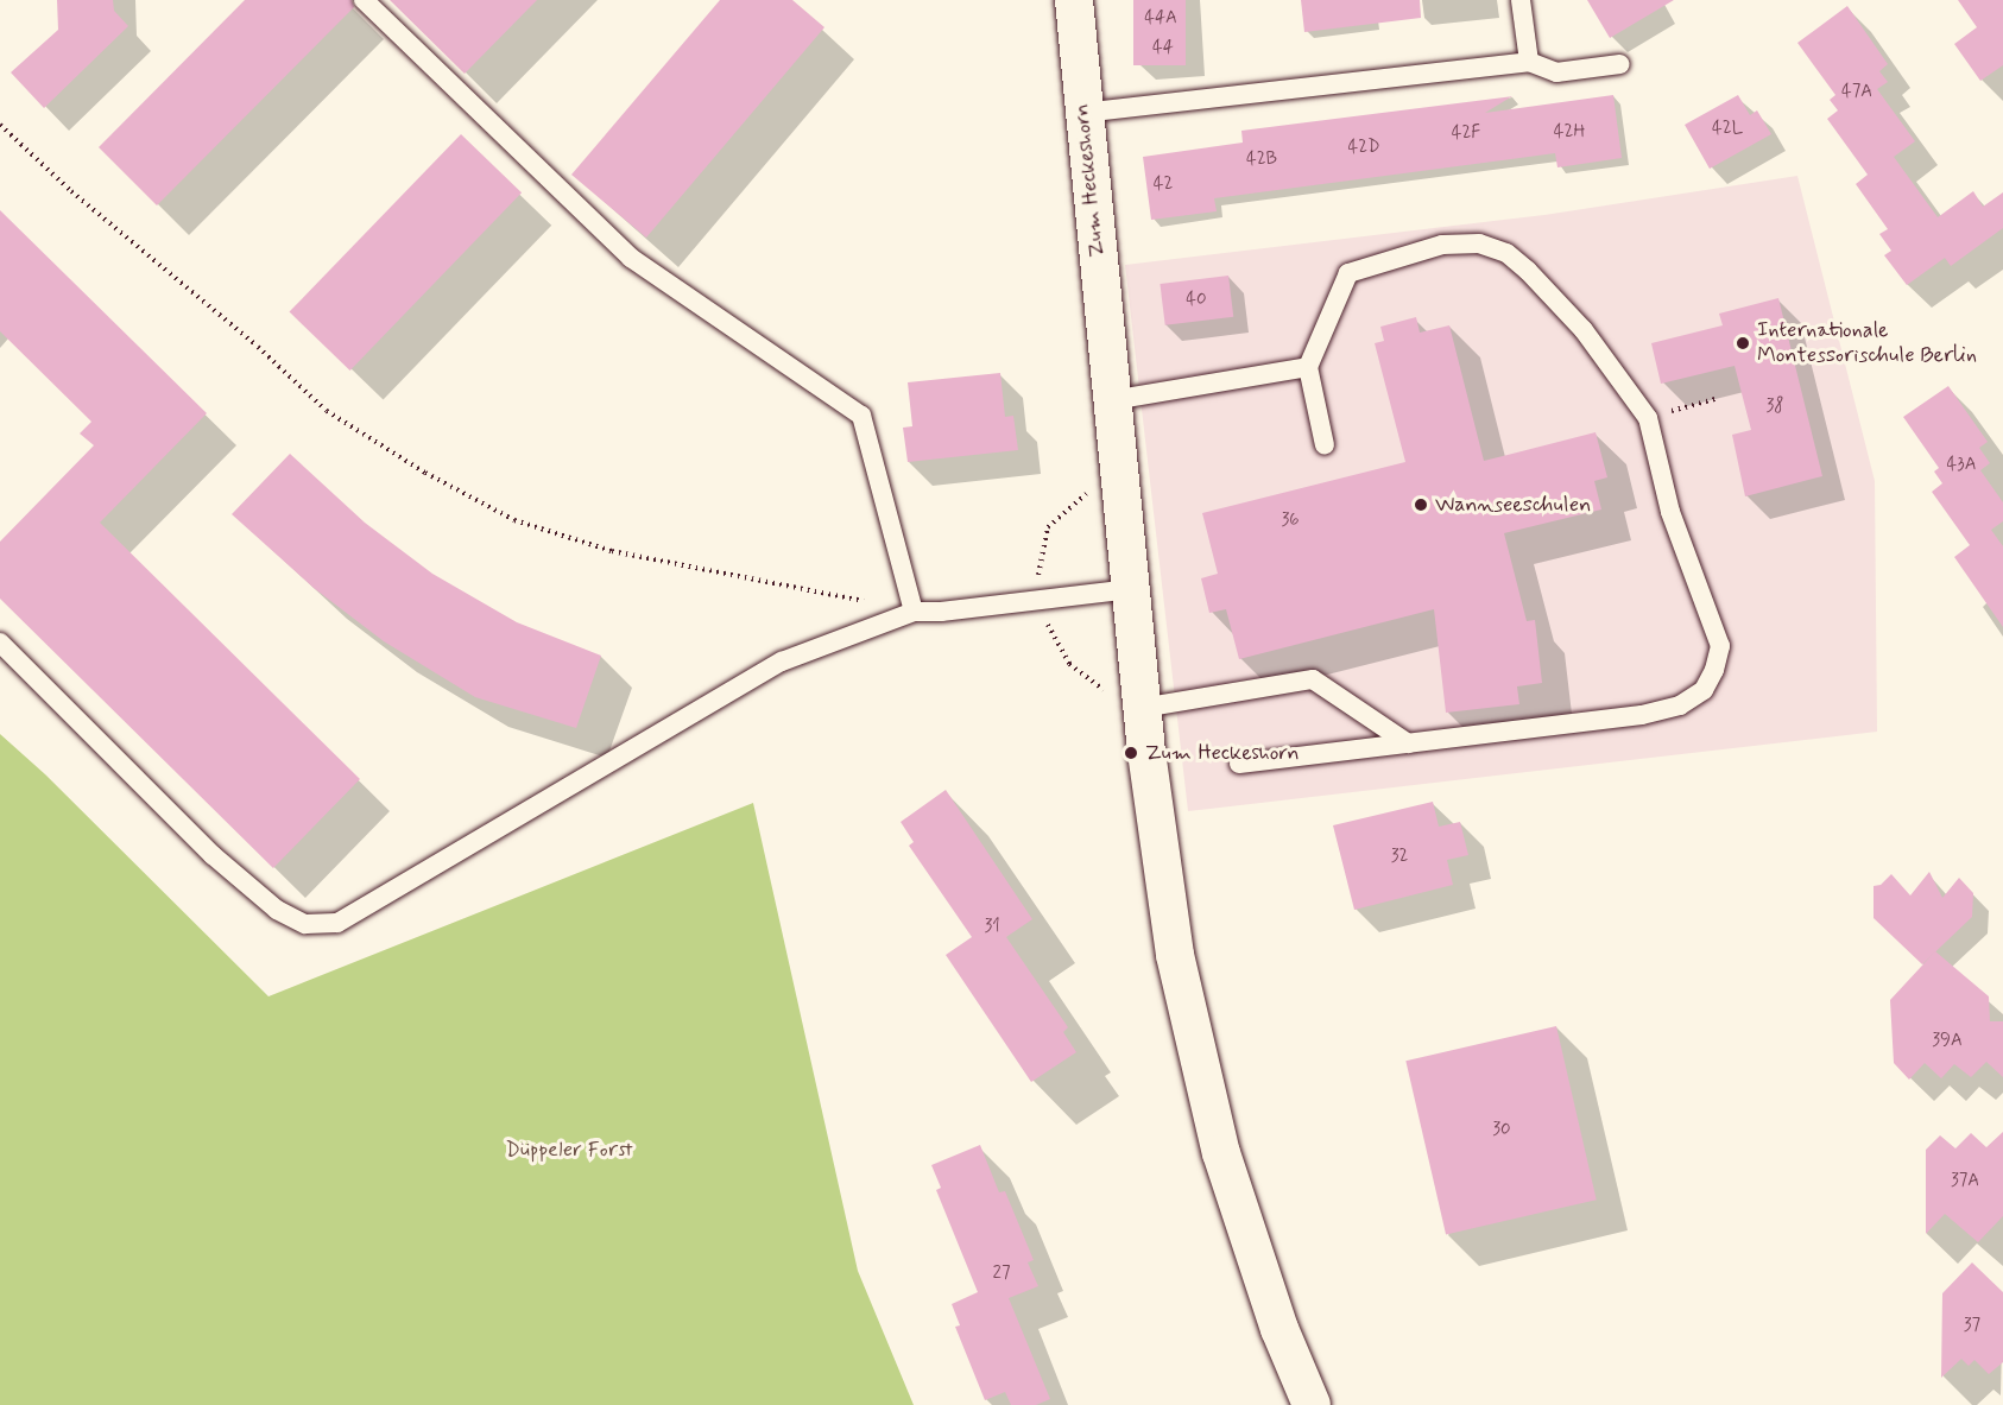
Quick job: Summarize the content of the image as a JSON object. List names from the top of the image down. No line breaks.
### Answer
{"streets":{"street":["Zum Heckeshorn"]},"parks":["Düppeler Forst"],"places":["Internationale Montessorischule Berlin","Wannseeschulen","Zum Heckeshorn"],"house_numbers":["44A","44","47A","42L","42H","42F","42D","42B","42","40","38","43A","36","32","31","39A","30","37A","27","37"]}
